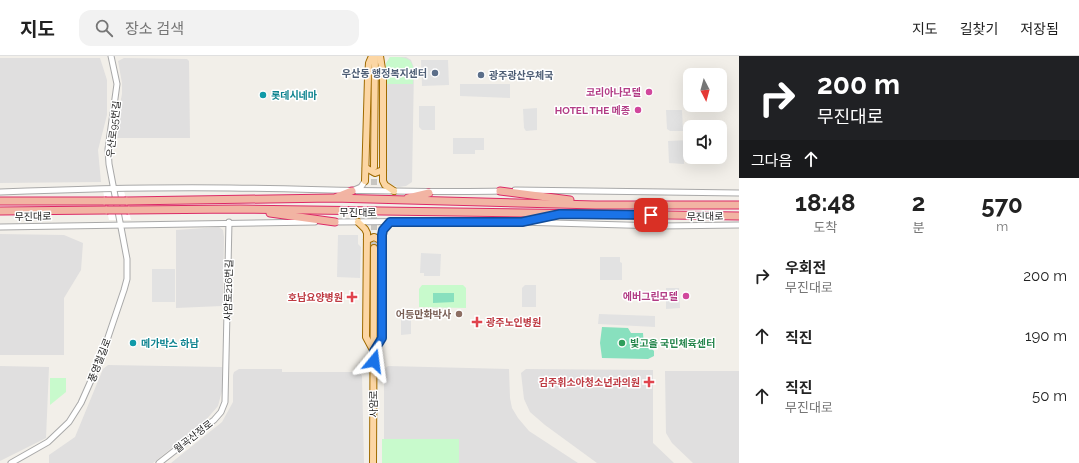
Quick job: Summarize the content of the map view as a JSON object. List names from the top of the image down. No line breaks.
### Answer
{"streets":{"highway":["무진대로"],"main road":["사암로"],"street":["우산로95번길","사암로216번길","풍영철길로","월곡산정로"]},"crossings":[["우산로95번길","무진대로"],["우산로95번길","풍영철길로"],["무진대로","사암로216번길"],["무진대로","풍영철길로"],["사암로216번길","월곡산정로"]],"places":{"other":["우산동 행정복지센터","광주광산우체국","코리아나모텔","롯데시네마","HOTEL THE 메종","에버그린모텔","어등만화박사","메가박스 하남","빛고을 국민체육센터"],"health":["호남요양병원","광주노인병원","김주휘소아청소년과의원"]},"north":"bottom","page":{"header":"지도","search":"장소 검색","nav":["지도","길찾기","저장됨"],"turn":["200 m","무진대로"],"then":"그다음","eta":["18:48","도착","2","분","570","m"],"list":[{"name":"우회전","note":"무진대로","value":"200 m"},{"name":"직진","value":"190 m"},{"name":"직진","note":"무진대로","value":"50 m"}]}}
